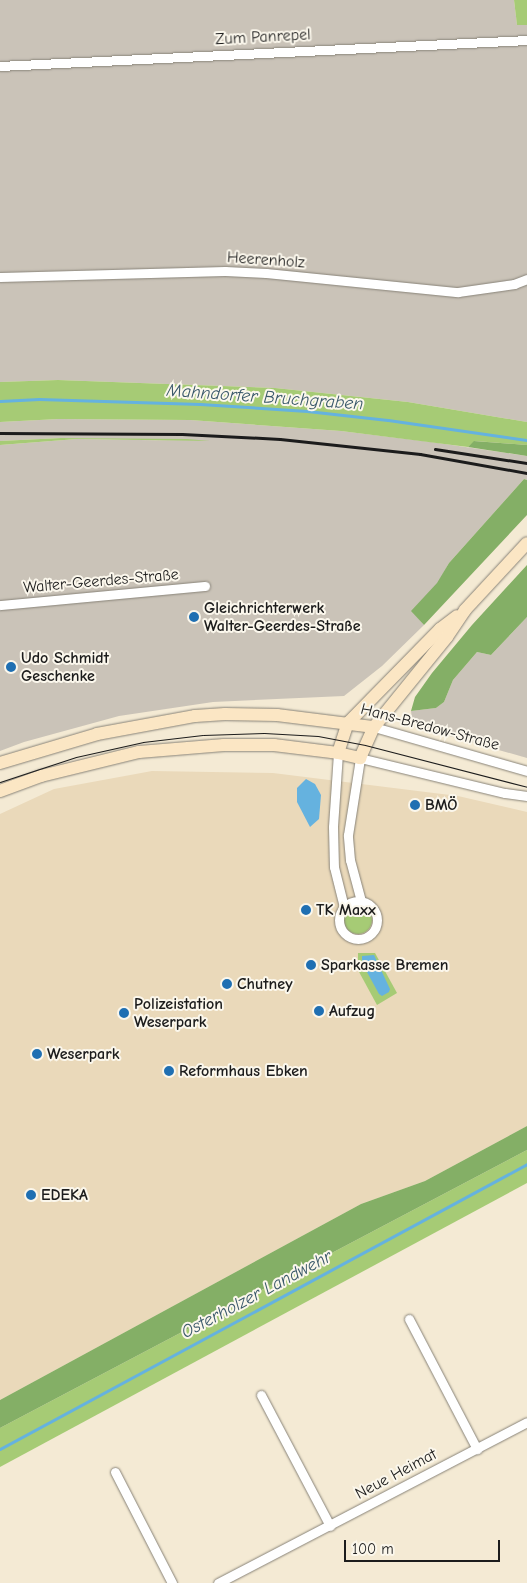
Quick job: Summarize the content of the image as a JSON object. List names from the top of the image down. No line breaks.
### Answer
{"streets":{"main road":["Hans-Bredow-Straße"],"street":["Zum Panrepel","Heerenholz","Walter-Geerdes-Straße","Neue Heimat"]},"water":["Mahndorfer Bruchgraben","Osterholzer Landwehr"],"places":["Gleichrichterwerk Walter-Geerdes-Straße","Udo Schmidt Geschenke","BMÖ","TK Maxx","Sparkasse Bremen","Chutney","Aufzug","Polizeistation Weserpark","Weserpark","Reformhaus Ebken","EDEKA"],"scale_bar":"100 m"}
